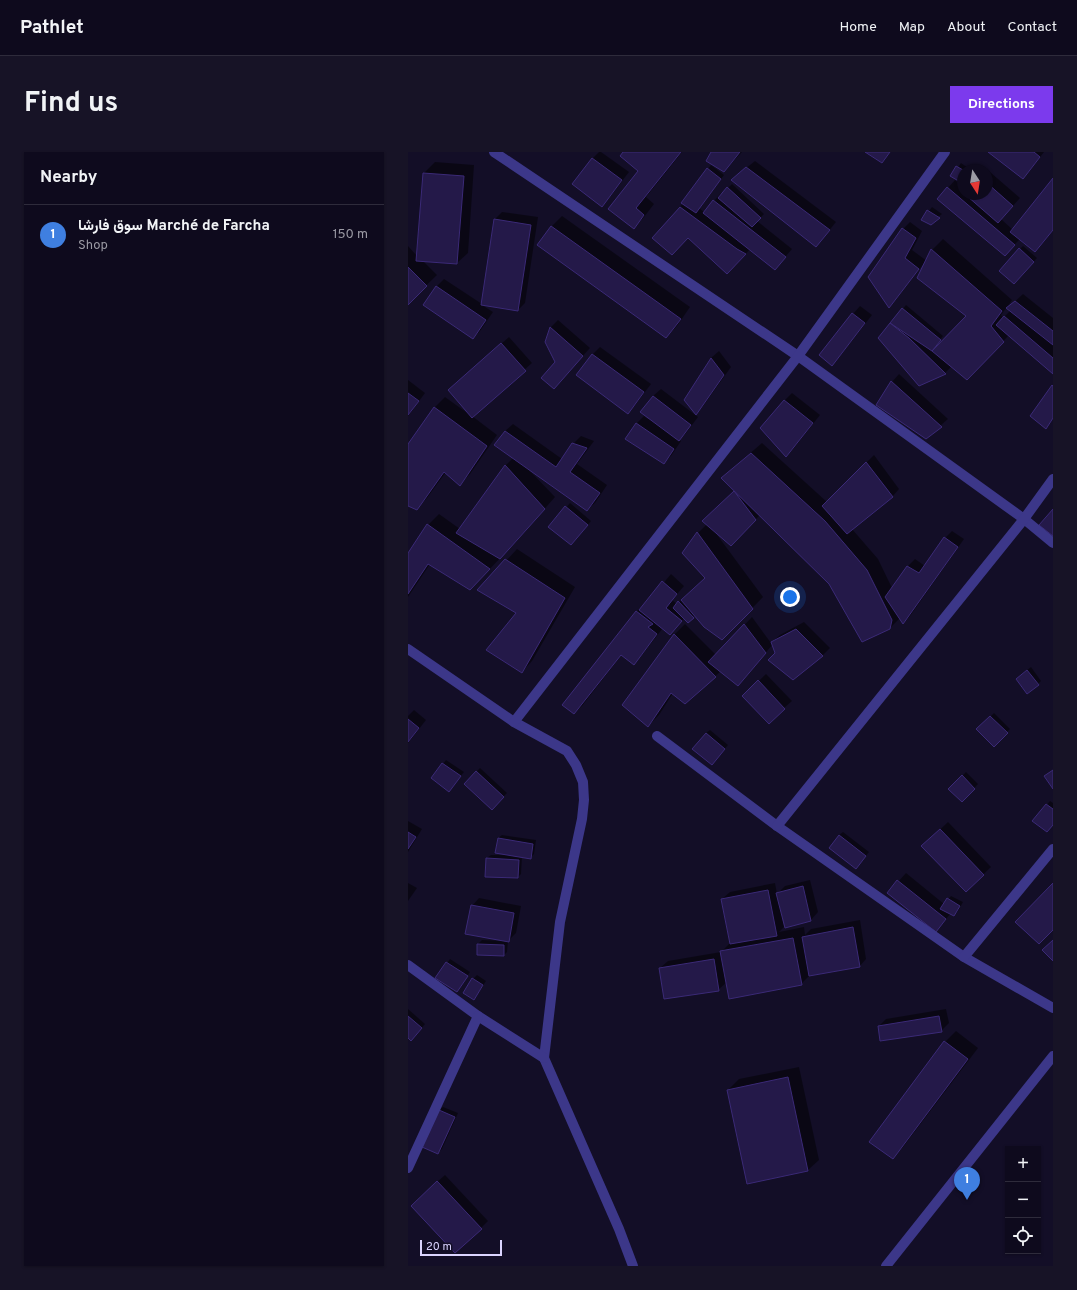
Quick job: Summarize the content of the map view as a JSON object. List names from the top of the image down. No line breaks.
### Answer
{"scale_bar":"20 m","north":"bottom","page":{"header":"Pathlet","nav":["Home","Map","About","Contact"],"title":"Find us","buttons":"Directions","heading":"Nearby","list":[{"mark":"1","name":"سوق فارشا Marché de Farcha","note":"Shop","value":"150 m"}],"map_buttons":["+","−"],"pins":"1","scale":"20 m"}}
